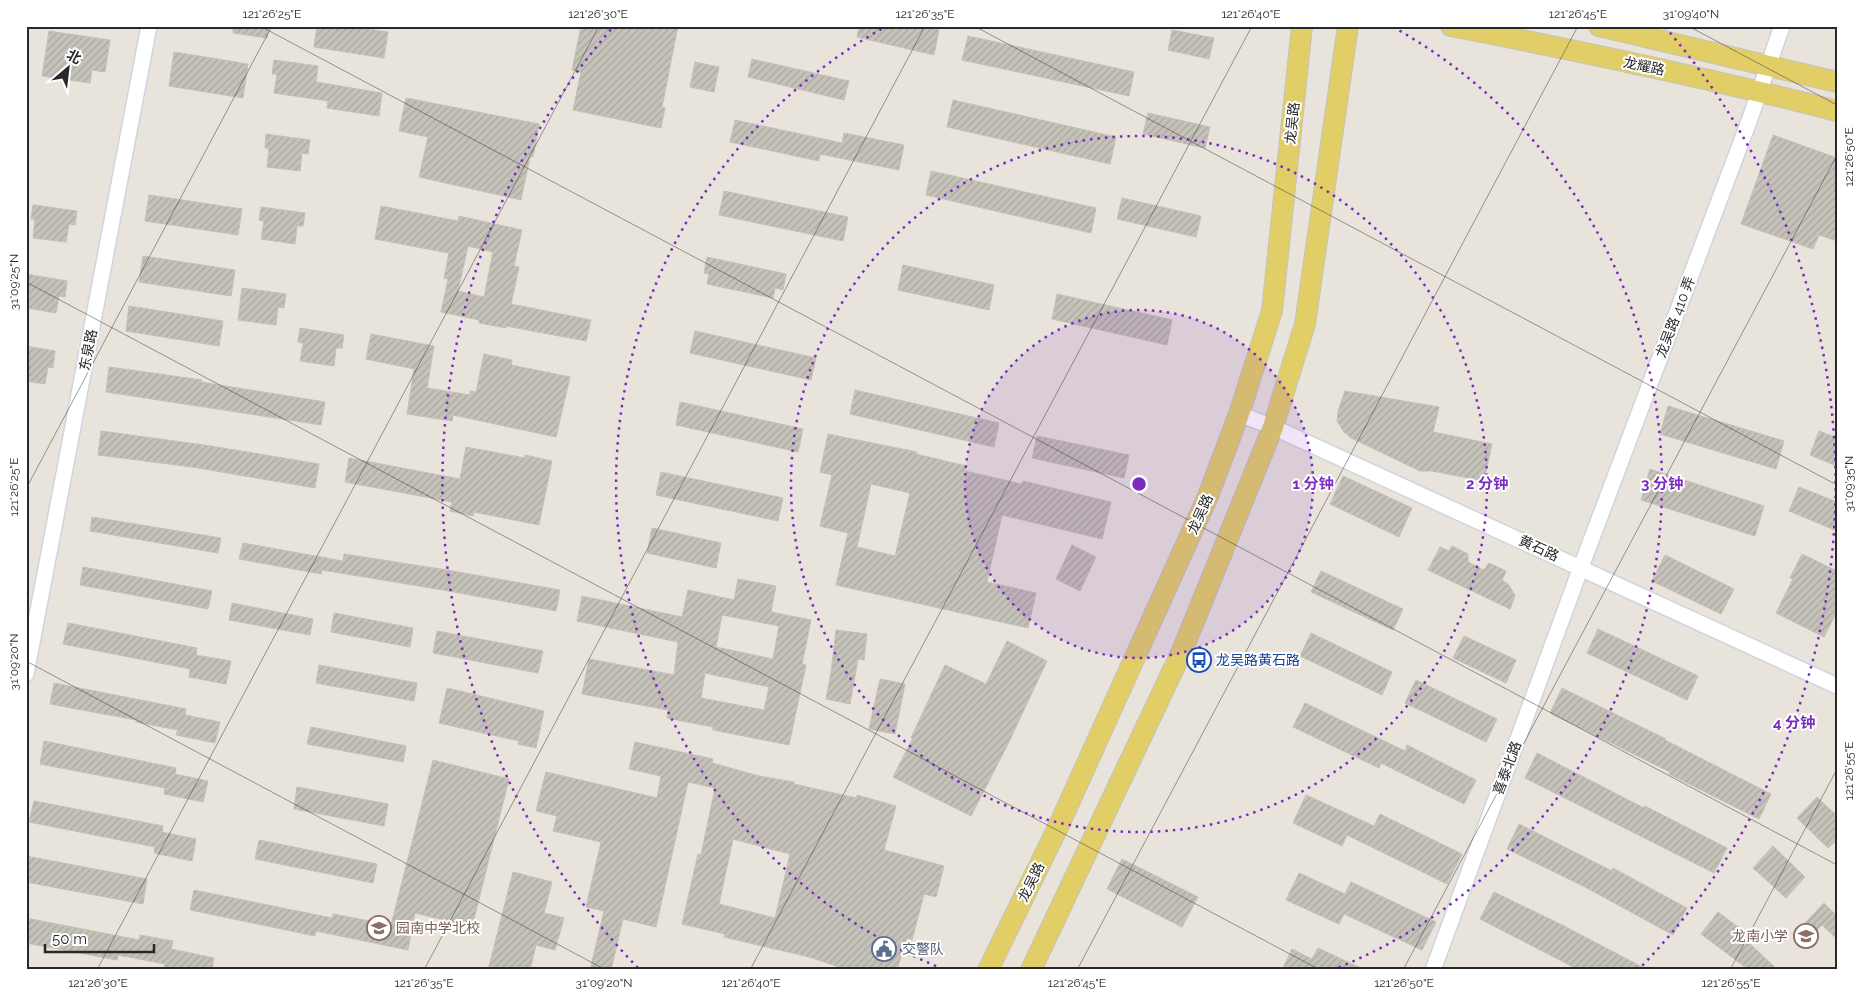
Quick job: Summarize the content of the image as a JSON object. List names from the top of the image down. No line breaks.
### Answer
{"streets":{"main road":["龙耀路","龙吴路"],"street":["龙吴路 410 弄","东泉路","黄石路","喜泰北路"]},"crossings":[["龙耀路","龙吴路 410 弄"],["龙吴路","黄石路"],["龙吴路 410 弄","黄石路"],["龙吴路 410 弄","喜泰北路"],["黄石路","喜泰北路"]],"places":{"bus stop":["龙吴路黄石路"],"school or university":["园南中学北校","龙南小学"],"public building":["交警队"]},"scale_bar":"50 m","north":"top right","coordinates":["121°26'25\"E","121°26'30\"E","121°26'35\"E","121°26'40\"E","121°26'45\"E","31°09'40\"N","121°26'50\"E","31°09'25\"N","31°09'35\"N","31°09'20\"N","121°26'55\"E"],"rings":["1 分钟","2 分钟","3 分钟","4 分钟"]}
